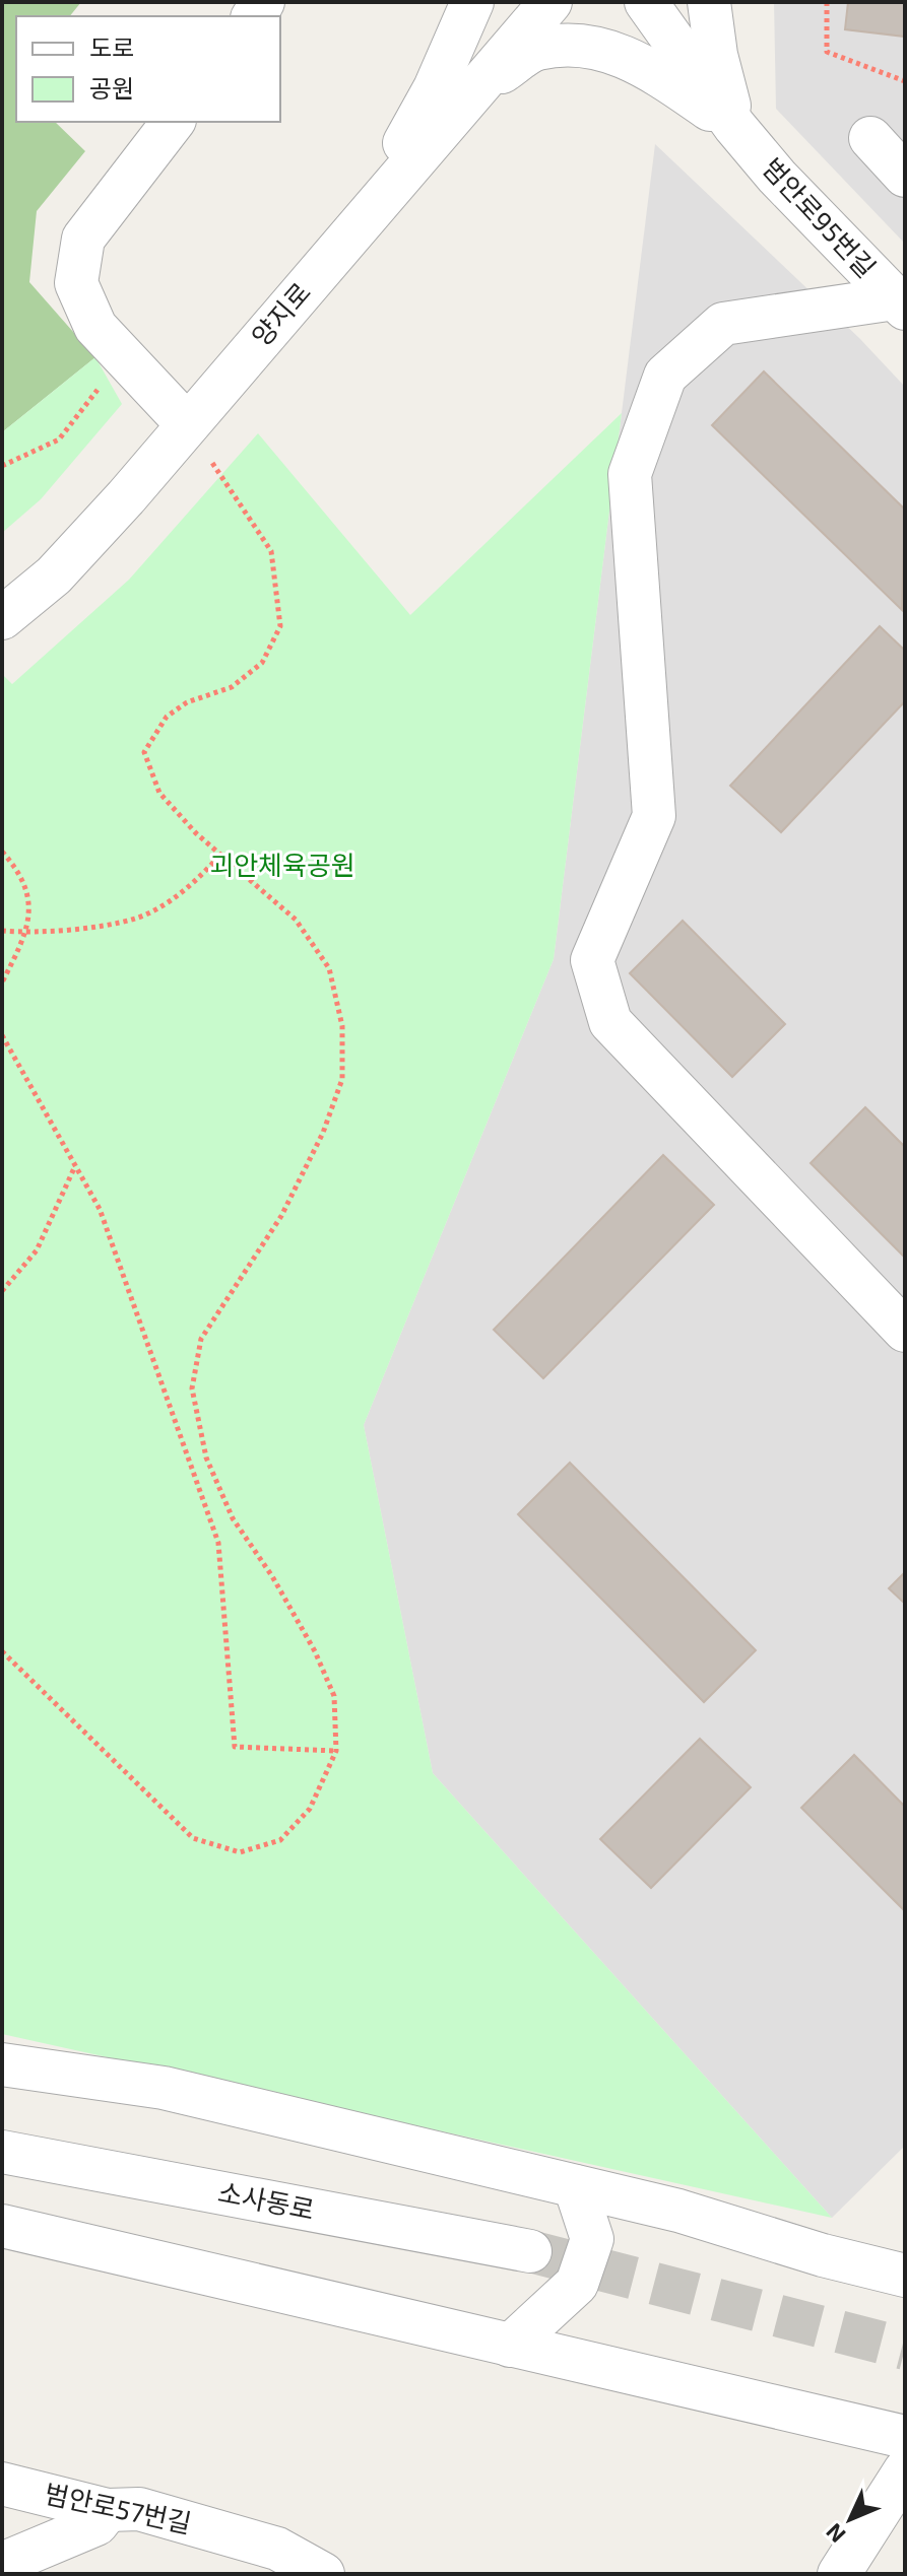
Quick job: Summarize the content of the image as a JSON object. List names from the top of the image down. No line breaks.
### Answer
{"streets":{"street":["범안로95번길","양지로","소사동로","범안로57번길"]},"parks":["괴안체육공원"],"legend":["도로","공원"],"north":"bottom left"}
